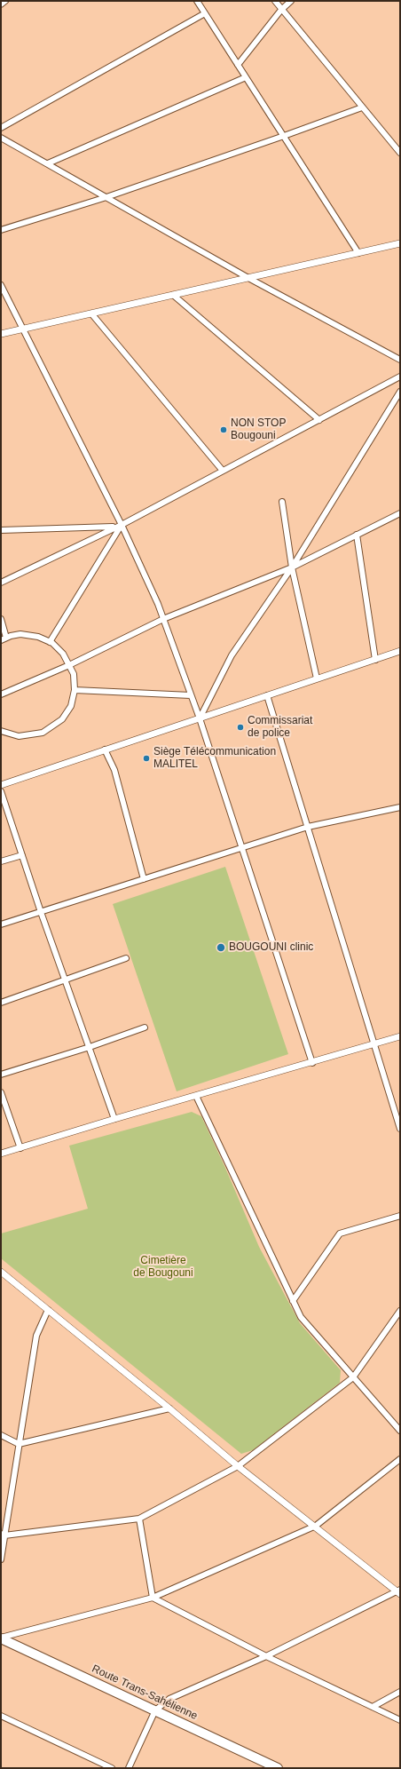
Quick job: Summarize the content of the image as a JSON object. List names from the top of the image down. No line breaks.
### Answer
{"streets":{"highway":["Route Trans-Sahélienne"]},"parks":["Cimetière de Bougouni"],"places":["NON STOP Bougouni","Commissariat de police","Siège Télécommunication MALITEL","BOUGOUNI clinic"]}
